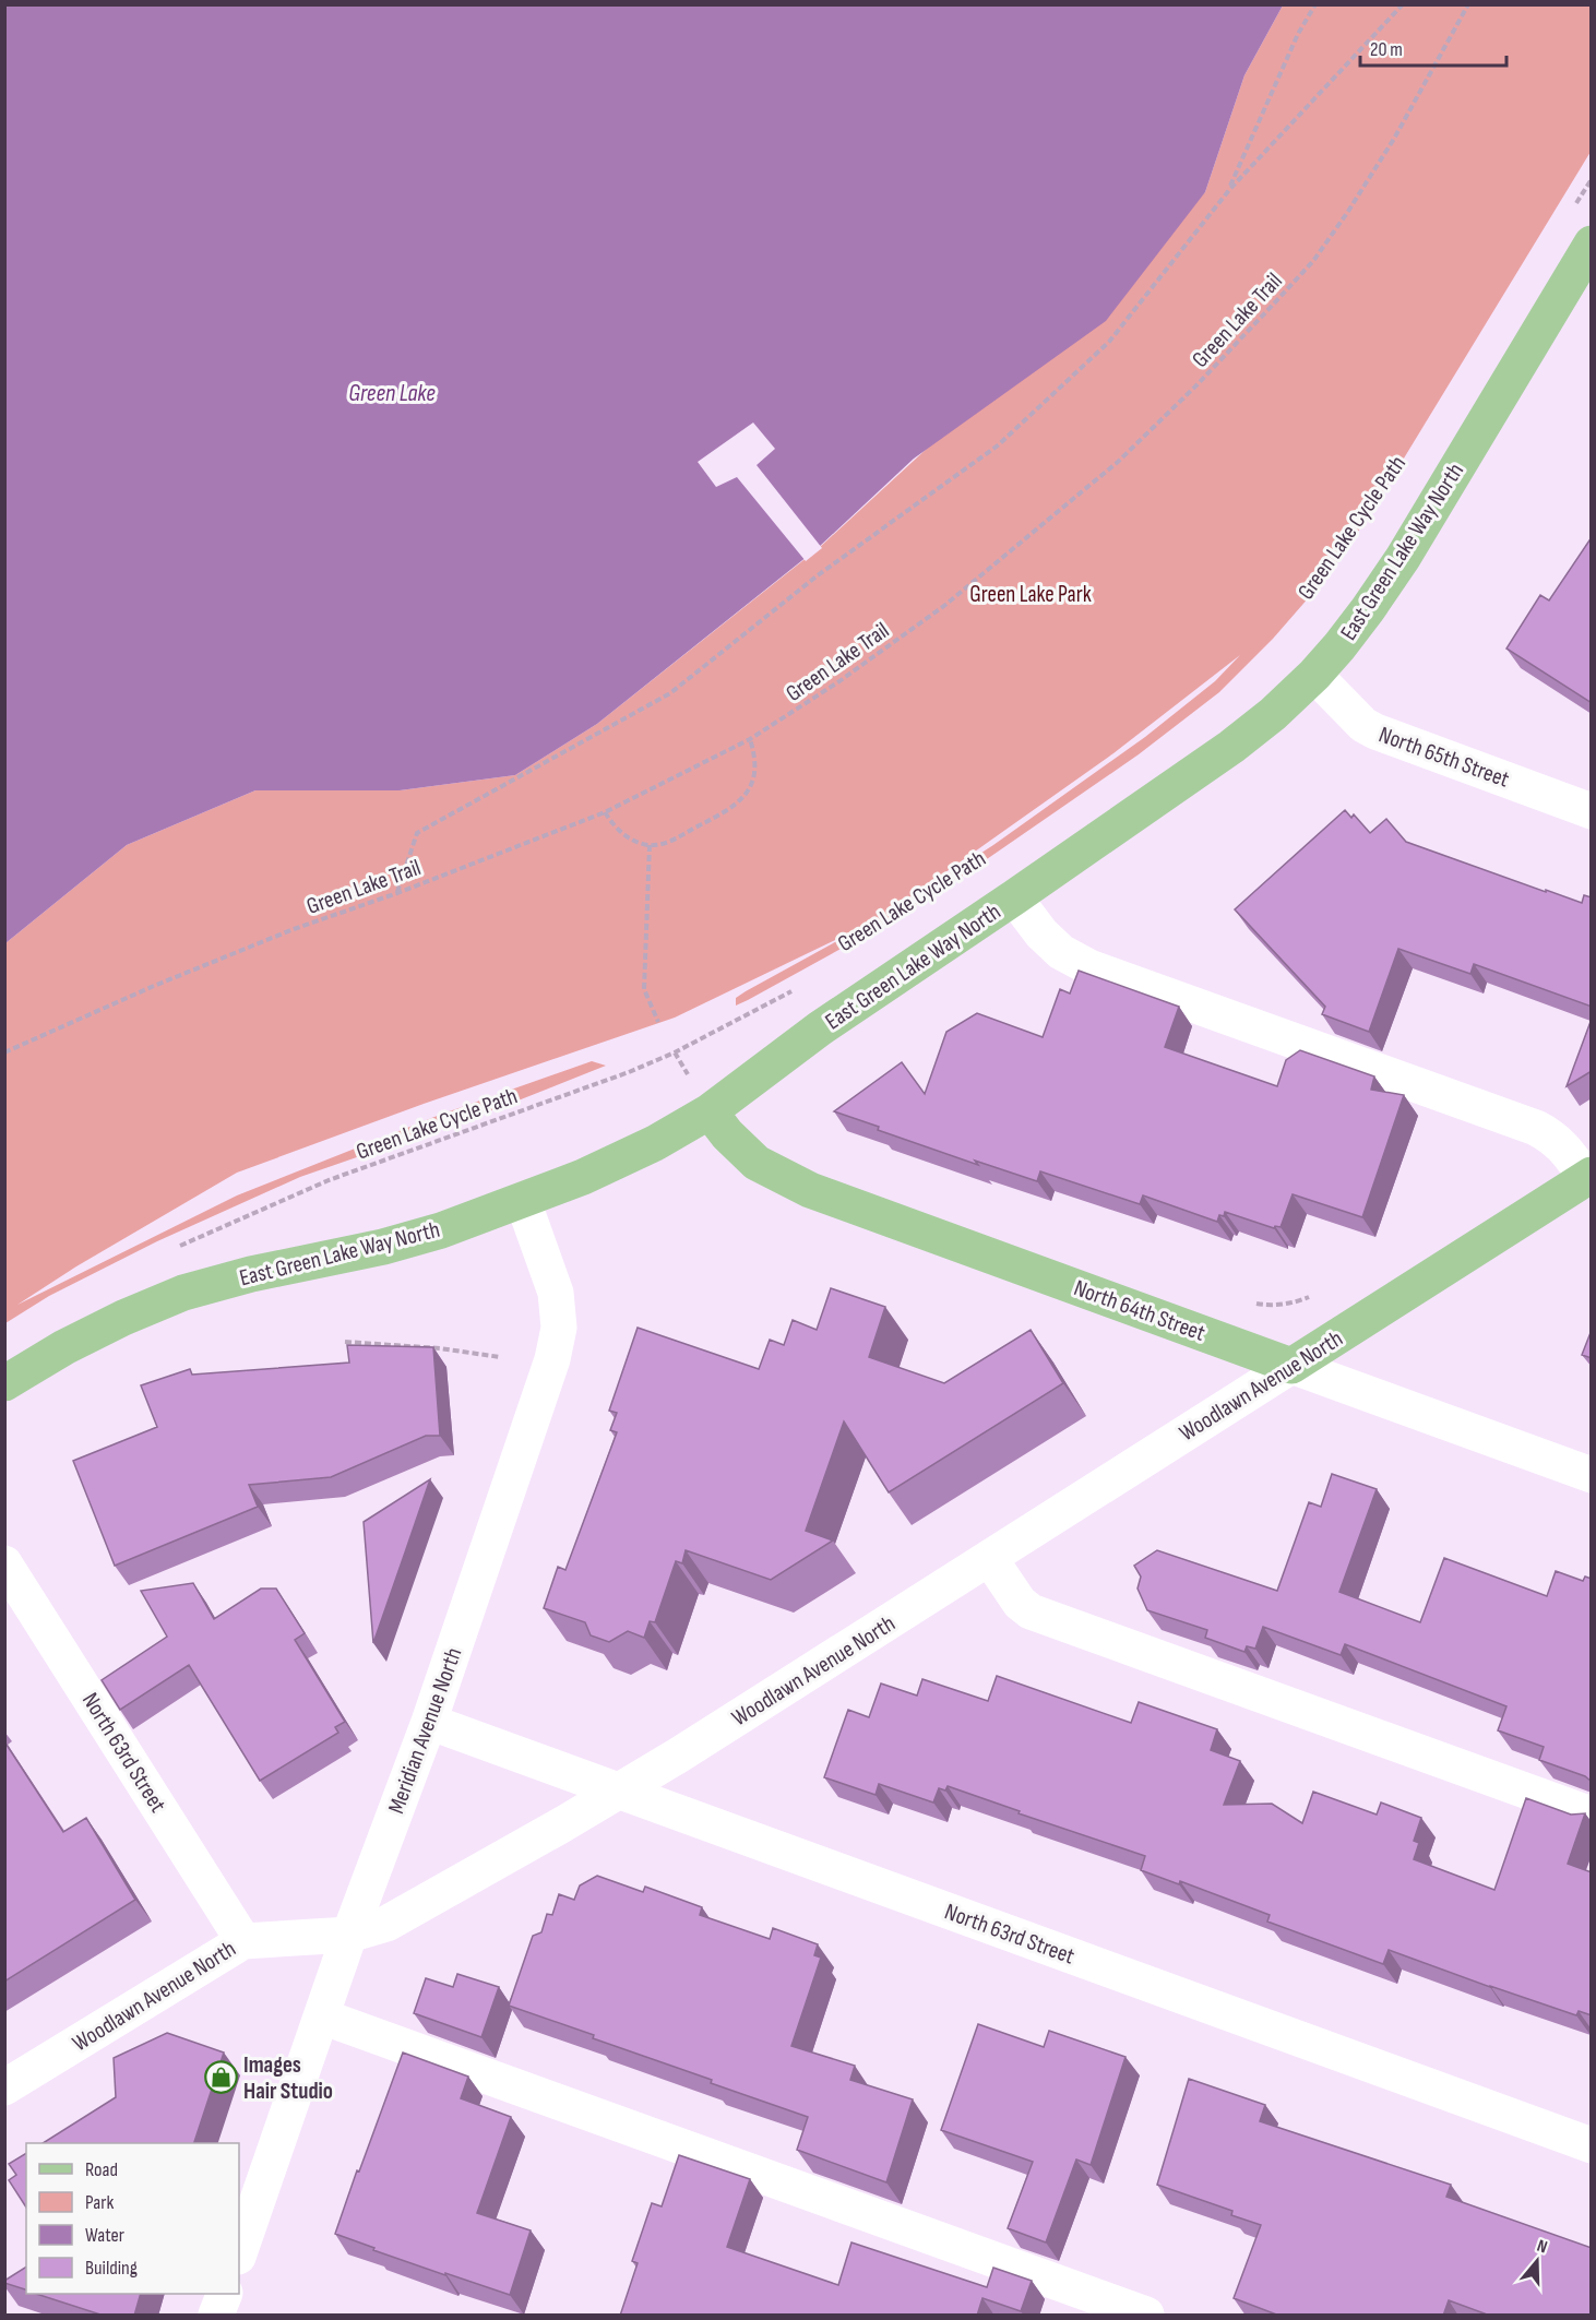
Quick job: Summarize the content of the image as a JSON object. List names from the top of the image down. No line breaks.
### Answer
{"streets":{"main road":["East Green Lake Way North","North 64th Street","Woodlawn Avenue North"],"street":["North 65th Street","Meridian Avenue North","North 63rd Street"],"path":["Green Lake Trail","Green Lake Cycle Path"]},"crossings":[["East Green Lake Way North","North 65th Street"],["East Green Lake Way North","North 64th Street"],["East Green Lake Way North","Meridian Avenue North"],["North 64th Street","Woodlawn Avenue North"],["Woodlawn Avenue North","Meridian Avenue North"],["Woodlawn Avenue North","North 63rd Street"],["Meridian Avenue North","North 63rd Street"]],"water":["Green Lake"],"parks":["Green Lake Park"],"places":{"shop":["Images Hair Studio"]},"legend":["Road","Park","Water","Building"],"scale_bar":"20 m","north":"top"}
